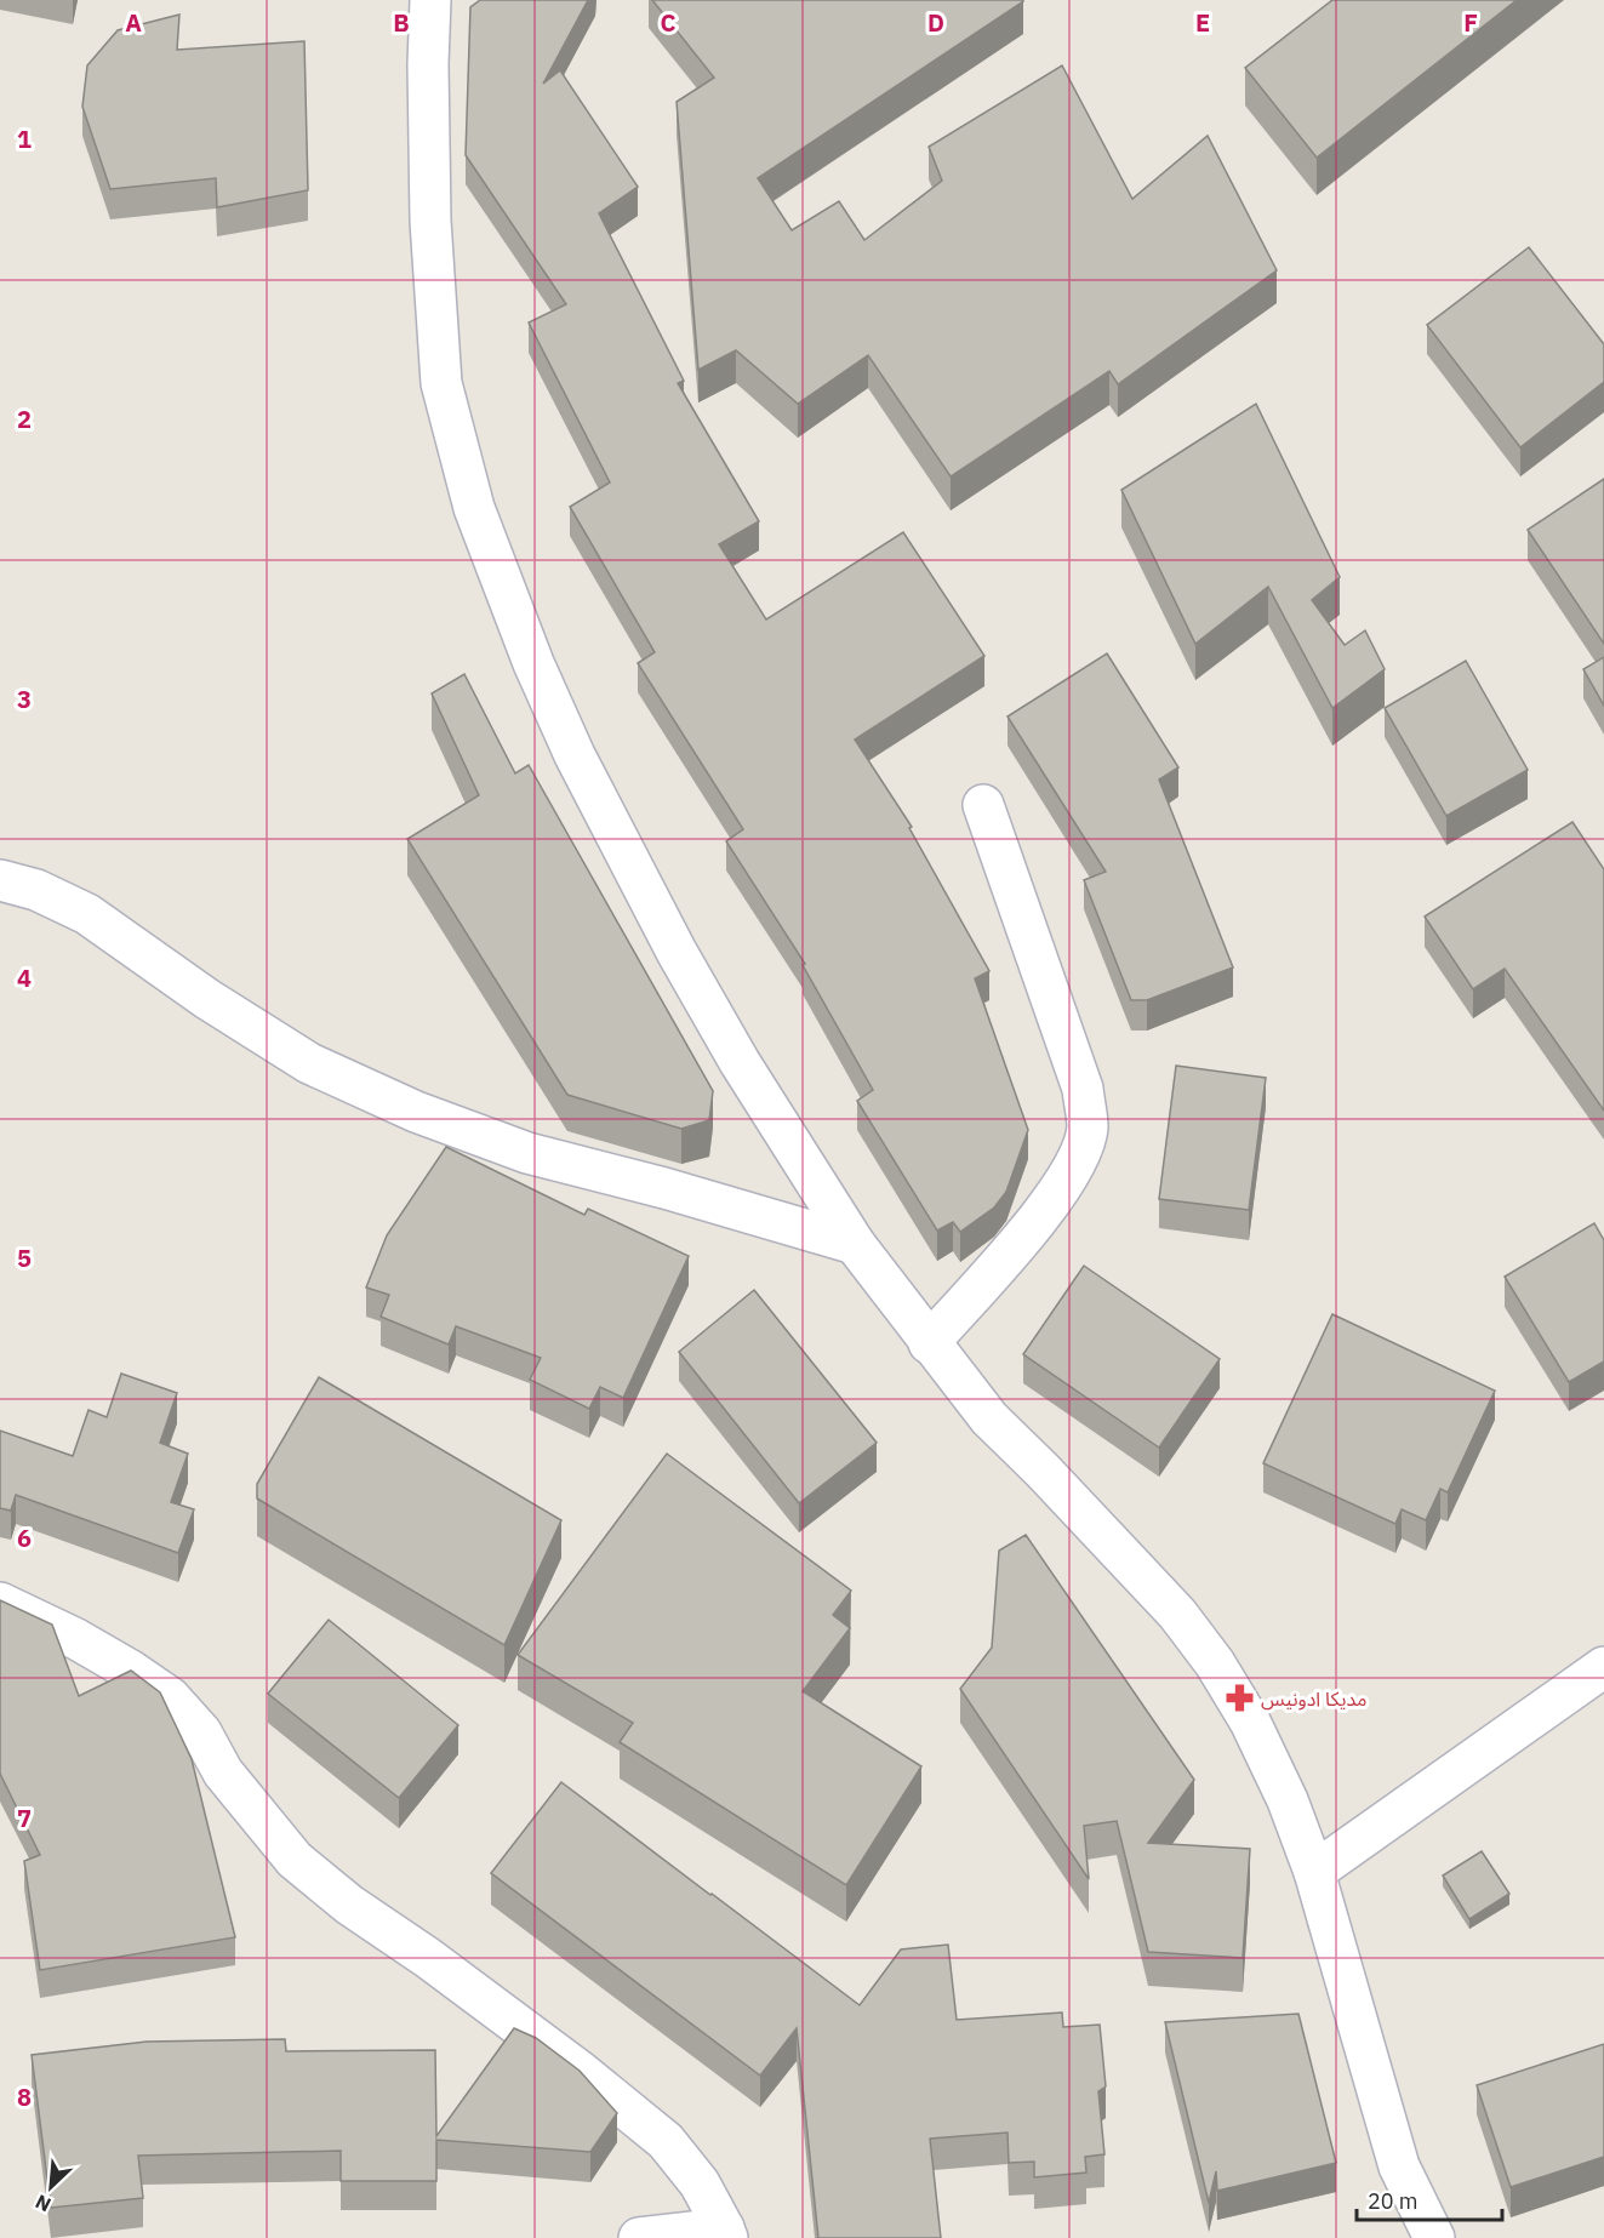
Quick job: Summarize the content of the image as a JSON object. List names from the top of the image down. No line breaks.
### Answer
{"places":{"pharmacy":["مديكا ادونيس"]},"scale_bar":"20 m","north":"bottom left","grid":{"columns":["A","B","C","D","E","F"],"rows":["1","2","3","4","5","6","7","8"]}}
